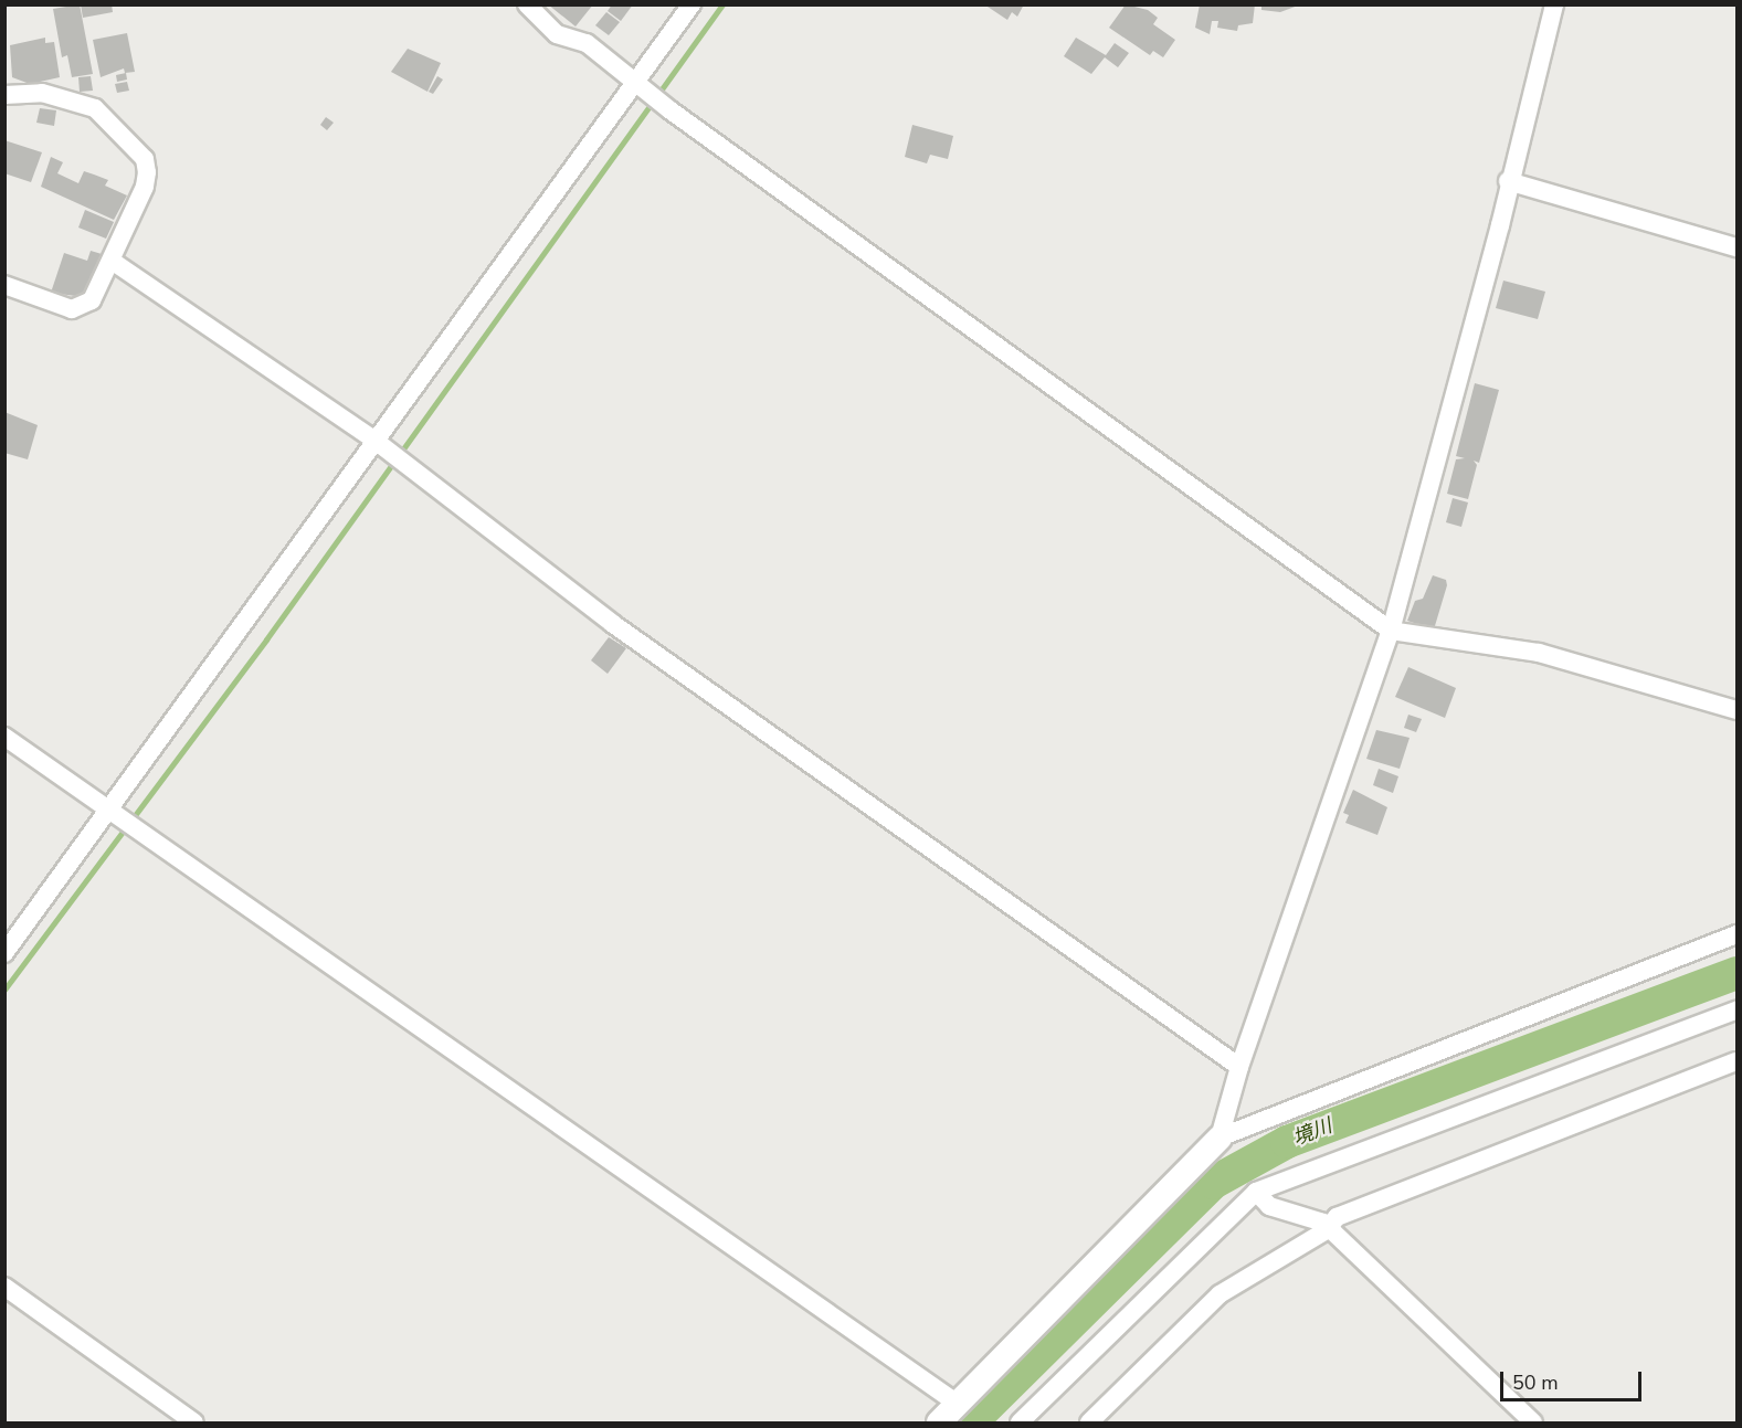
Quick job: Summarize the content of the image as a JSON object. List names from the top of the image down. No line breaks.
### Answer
{"water":["境川"],"scale_bar":"50 m"}
